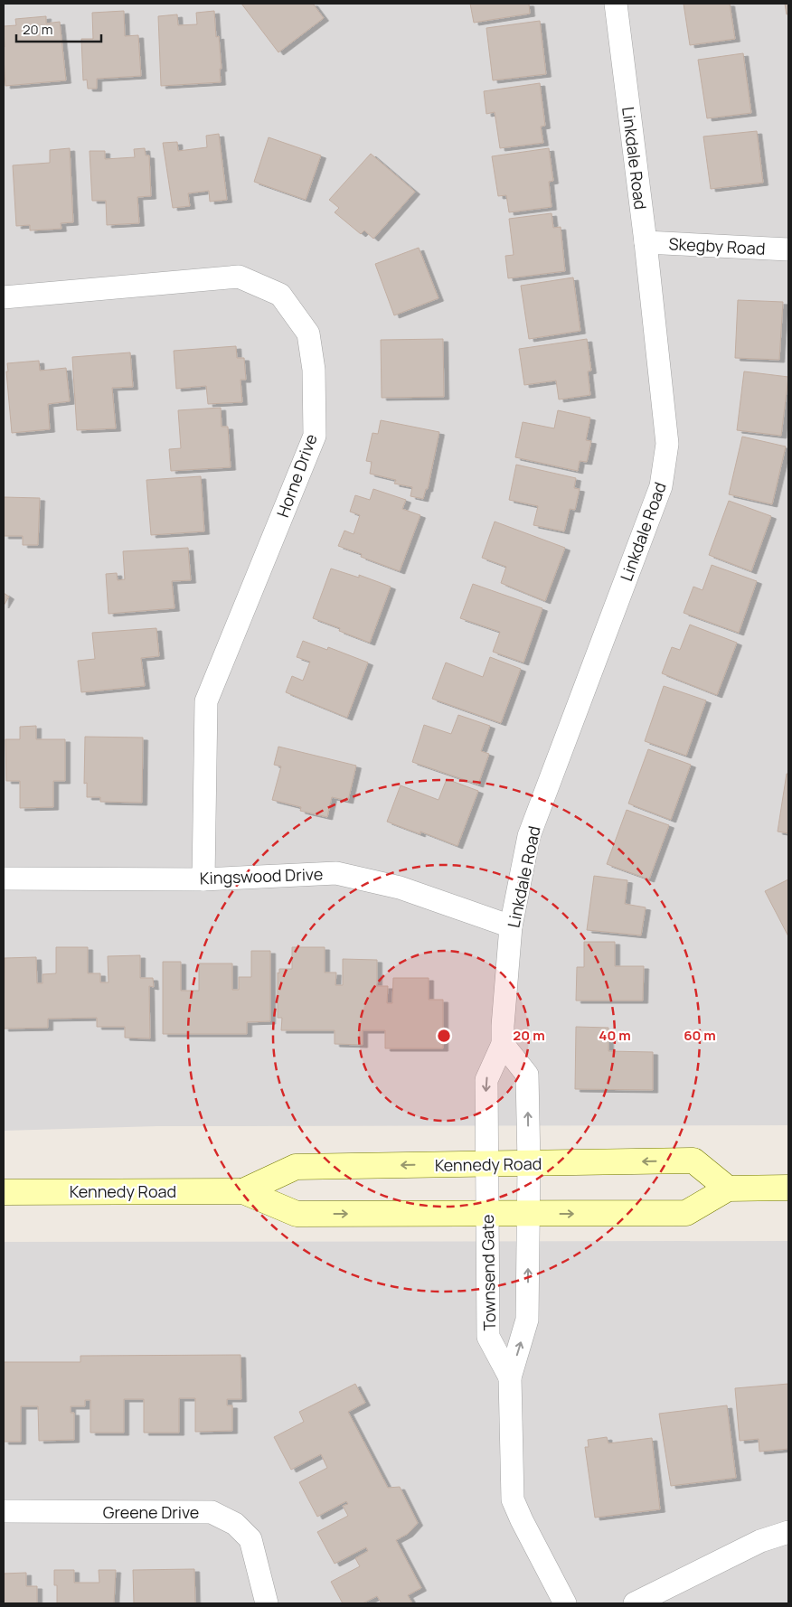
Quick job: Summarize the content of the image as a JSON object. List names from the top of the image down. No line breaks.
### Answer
{"streets":{"main road":["Kennedy Road"],"street":["Linkdale Road","Skegby Road","Horne Drive","Kingswood Drive","Townsend Gate","Greene Drive"]},"crossings":[["Linkdale Road","Skegby Road"],["Linkdale Road","Kingswood Drive"],["Linkdale Road","Kennedy Road"],["Linkdale Road","Townsend Gate"],["Horne Drive","Kingswood Drive"],["Kennedy Road","Townsend Gate"]],"scale_bar":"20 m","rings":["20 m","40 m","60 m"]}
